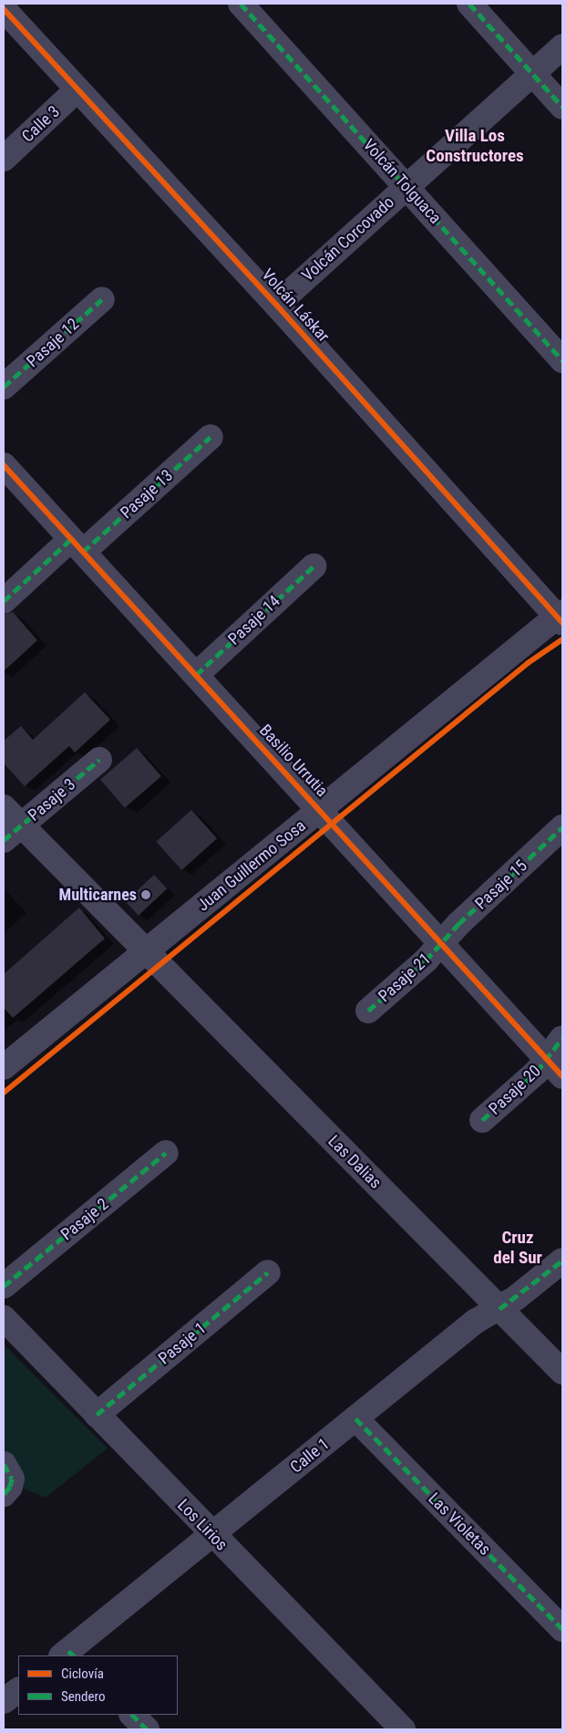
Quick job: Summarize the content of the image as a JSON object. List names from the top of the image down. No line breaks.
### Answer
{"streets":{"street":["Calle 3","Volcán Tolguaca","Volcán Corcovado","Volcán Láskar","Pasaje 12","Pasaje 13","Pasaje 14","Basilio Urrutia","Pasaje 3","Juan Guillermo Sosa","Pasaje 15","Pasaje 21","Pasaje 20","Las Dalias","Pasaje 2","Pasaje 1","Calle 1","Las Violetas","Los Lirios"]},"crossings":[["Calle 3","Volcán Láskar"],["Volcán Tolguaca","Volcán Corcovado"],["Volcán Corcovado","Volcán Láskar"],["Volcán Láskar","Juan Guillermo Sosa"],["Pasaje 13","Basilio Urrutia"],["Pasaje 14","Basilio Urrutia"],["Basilio Urrutia","Juan Guillermo Sosa"],["Basilio Urrutia","Pasaje 15"],["Basilio Urrutia","Pasaje 21"],["Basilio Urrutia","Pasaje 20"],["Pasaje 3","Las Dalias"],["Juan Guillermo Sosa","Las Dalias"],["Pasaje 15","Pasaje 21"],["Las Dalias","Calle 1"],["Pasaje 1","Los Lirios"],["Calle 1","Las Violetas"],["Calle 1","Los Lirios"]],"districts":["Villa Los Constructores","Cruz del Sur"],"places":["Multicarnes"],"legend":["Ciclovía","Sendero"]}
